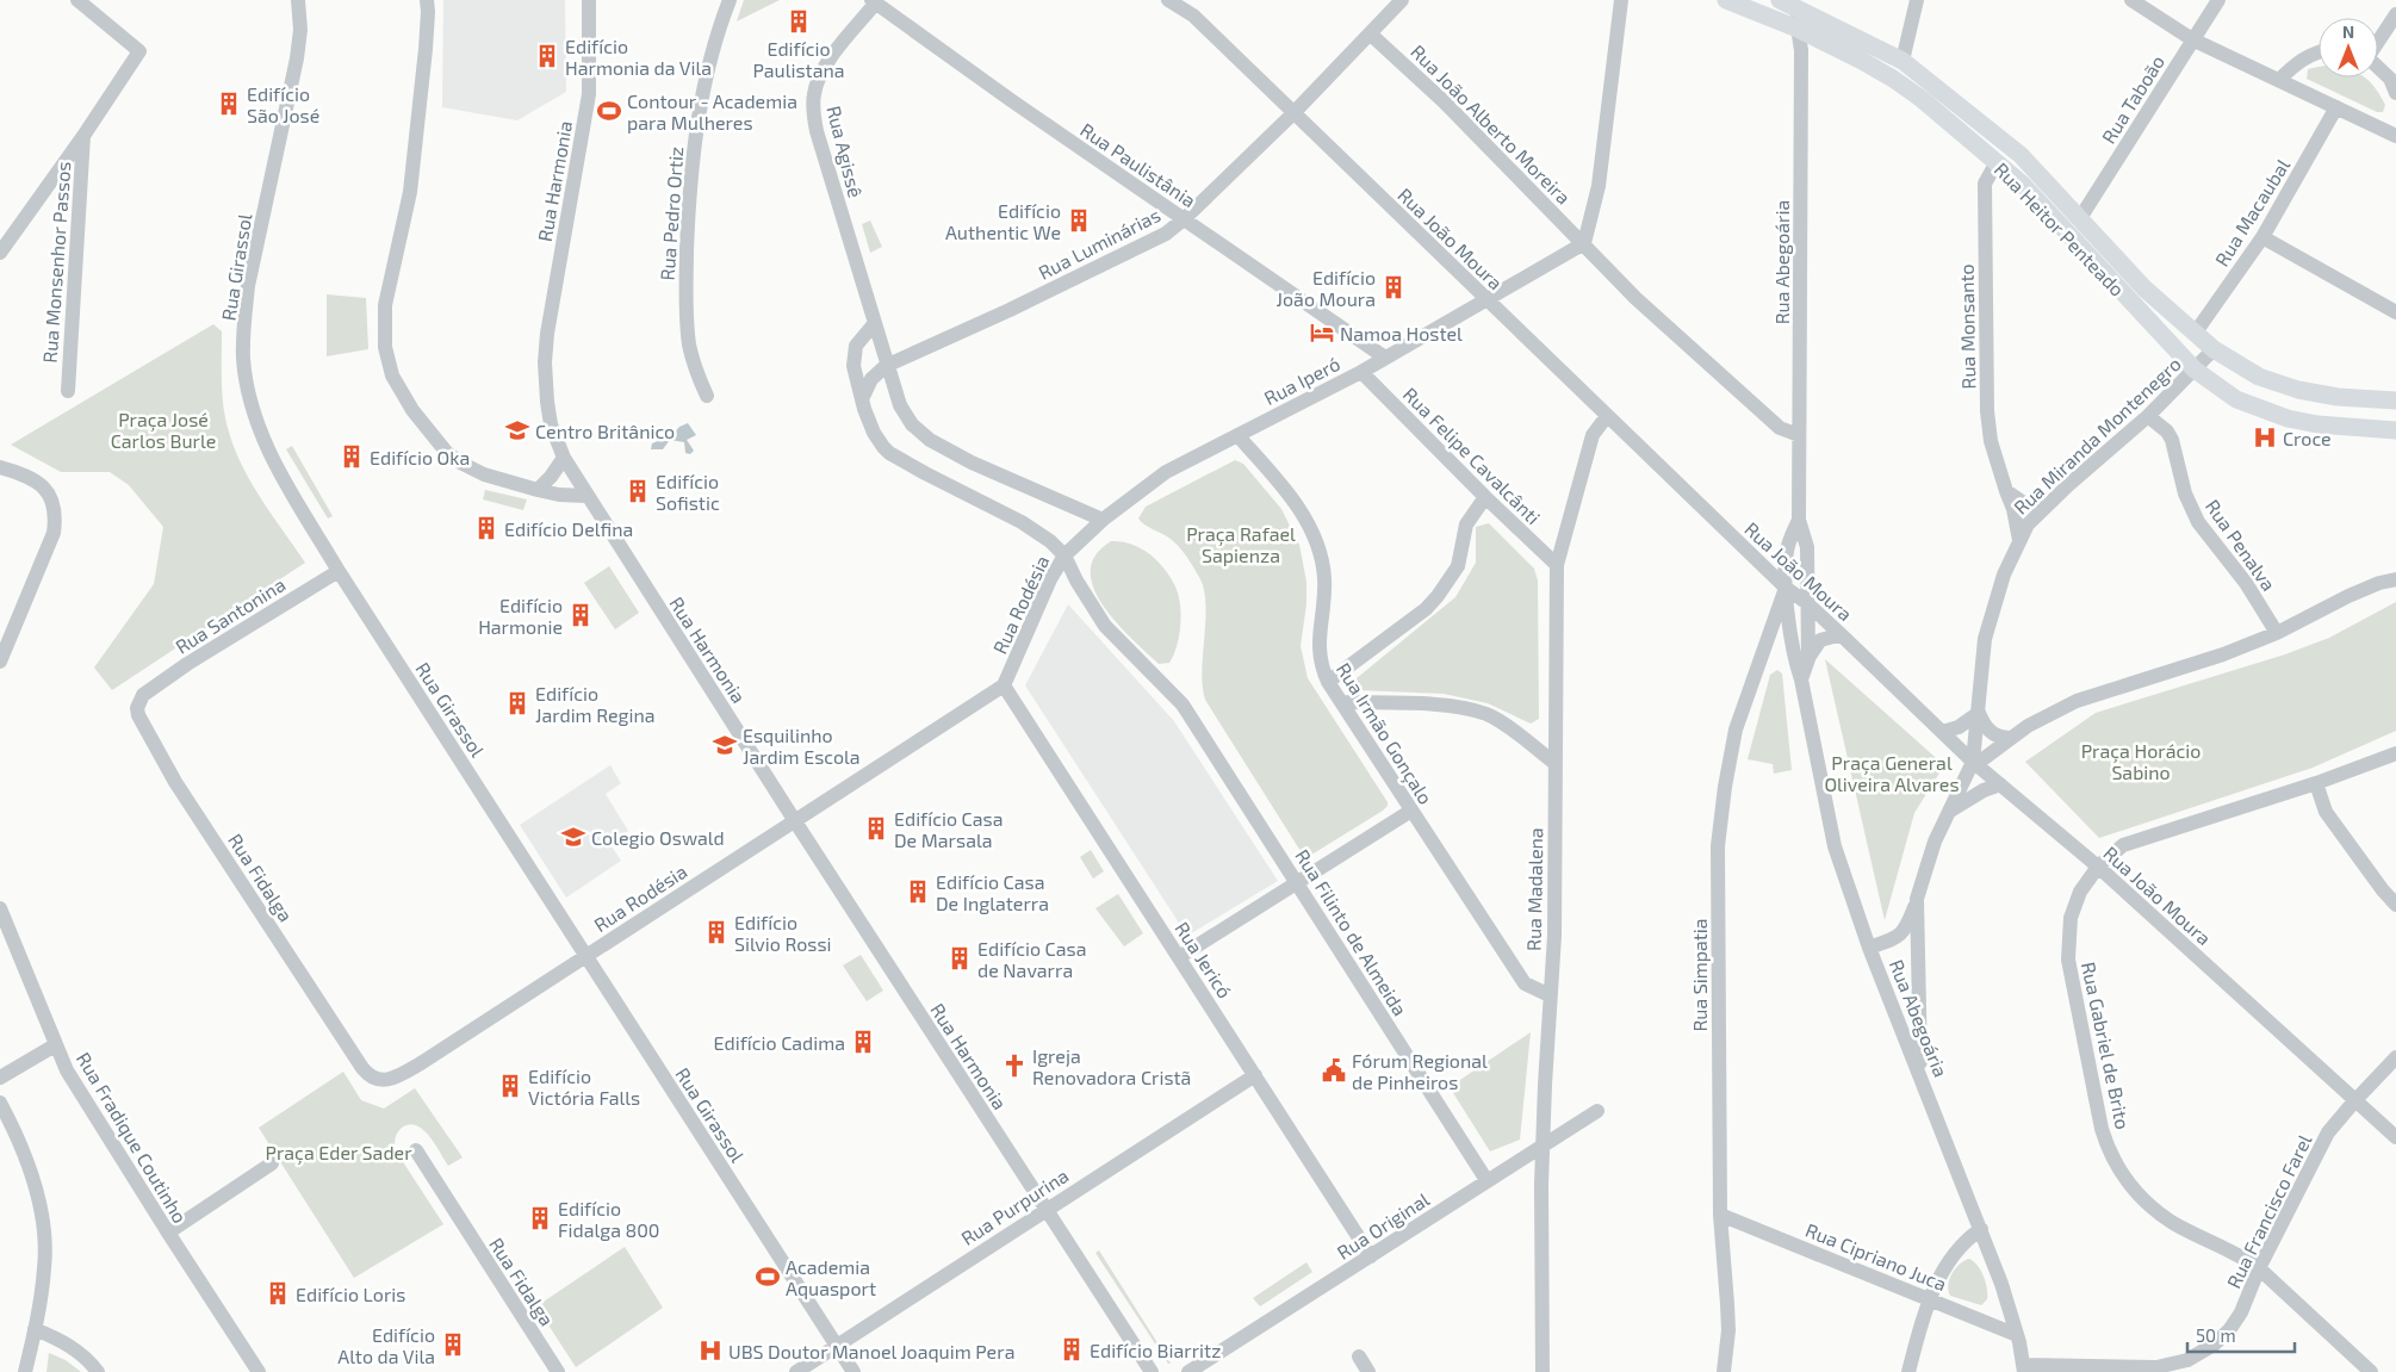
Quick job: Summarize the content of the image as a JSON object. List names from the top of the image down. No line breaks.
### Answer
{"streets":{"main road":["Rua Heitor Penteado"],"street":["Rua Taboão","Rua João Alberto Moreira","Rua Agissê","Rua Paulistânia","Rua Harmonia","Rua Macaubal","Rua Pedro Ortiz","Rua João Moura","Rua Luminárias","Rua Monsenhor Passos","Rua Abegoária","Rua Girassol","Rua Monsanto","Rua Iperó","Rua Miranda Montenegro","Rua Felipe Cavalcânti","Rua Penalva","Rua Rodésia","Rua Santonina","Rua Irmão Gonçalo","Rua Fidalga","Rua Madalena","Rua Filinto de Almeida","Rua Jericó","Rua Simpatia","Rua Gabriel de Brito","Rua Fradique Coutinho","Rua Purpurina","Rua Francisco Farel","Rua Original","Rua Cipriano Juca"]},"crossings":[["Rua Taboão","Rua Heitor Penteado"],["Rua João Alberto Moreira","Rua Luminárias"],["Rua João Alberto Moreira","Rua Abegoária"],["Rua João Alberto Moreira","Rua Iperó"],["Rua Agissê","Rua Paulistânia"],["Rua Agissê","Rua Luminárias"],["Rua Agissê","Rua Iperó"],["Rua Agissê","Rua Rodésia"],["Rua Paulistânia","Rua Luminárias"],["Rua Paulistânia","Rua Iperó"],["Rua Harmonia","Rua Rodésia"],["Rua Harmonia","Rua Purpurina"],["Rua Macaubal","Rua Heitor Penteado"],["Rua Heitor Penteado","Rua Abegoária"],["Rua Heitor Penteado","Rua Monsanto"],["Rua Heitor Penteado","Rua Miranda Montenegro"],["Rua João Moura","Rua Luminárias"],["Rua João Moura","Rua Abegoária"],["Rua João Moura","Rua Iperó"],["Rua João Moura","Rua Miranda Montenegro"],["Rua João Moura","Rua Madalena"],["Rua João Moura","Rua Simpatia"],["Rua João Moura","Rua Gabriel de Brito"],["Rua João Moura","Rua Francisco Farel"],["Rua Abegoária","Rua Simpatia"],["Rua Abegoária","Rua Francisco Farel"],["Rua Abegoária","Rua Cipriano Juca"],["Rua Girassol","Rua Rodésia"],["Rua Girassol","Rua Santonina"],["Rua Girassol","Rua Purpurina"],["Rua Monsanto","Rua Miranda Montenegro"],["Rua Iperó","Rua Felipe Cavalcânti"],["Rua Iperó","Rua Rodésia"],["Rua Iperó","Rua Irmão Gonçalo"],["Rua Miranda Montenegro","Rua Penalva"],["Rua Felipe Cavalcânti","Rua Madalena"],["Rua Rodésia","Rua Fidalga"],["Rua Rodésia","Rua Filinto de Almeida"],["Rua Rodésia","Rua Jericó"],["Rua Santonina","Rua Fidalga"],["Rua Irmão Gonçalo","Rua Madalena"],["Rua Madalena","Rua Original"],["Rua Filinto de Almeida","Rua Original"],["Rua Jericó","Rua Purpurina"],["Rua Jericó","Rua Original"],["Rua Simpatia","Rua Cipriano Juca"],["Rua Gabriel de Brito","Rua Francisco Farel"]],"parks":["Praça José Carlos Burle","Praça Rafael Sapienza","Praça Horácio Sabino","Praça General Oliveira Alvares","Praça Eder Sader"],"places":{"building":["Edifício Paulistana","Edifício Harmonia da Vila","Edifício São José","Edifício Authentic We","Edifício João Moura","Edifício Oka","Edifício Sofistic","Edifício Delfina","Edifício Harmonie","Edifício Jardim Regina","Edifício Casa De Marsala","Edifício Casa De Inglaterra","Edifício Silvio Rossi","Edifício Casa de Navarra","Edifício Cadima","Edifício Victória Falls","Edifício Fidalga 800","Edifício Loris","Edifício Alto da Vila","Edifício Biarritz"],"sports":["Contour - Academia para Mulheres","Academia Aquasport"],"hotel":["Namoa Hostel"],"school or university":["Centro Britânico","Esquilinho Jardim Escola","Colegio Oswald"],"hospital":["Croce","UBS Doutor Manoel Joaquim Pera"],"church":["Igreja Renovadora Cristã"],"public building":["Fórum Regional de Pinheiros"]},"scale_bar":"50 m","north":"top"}
